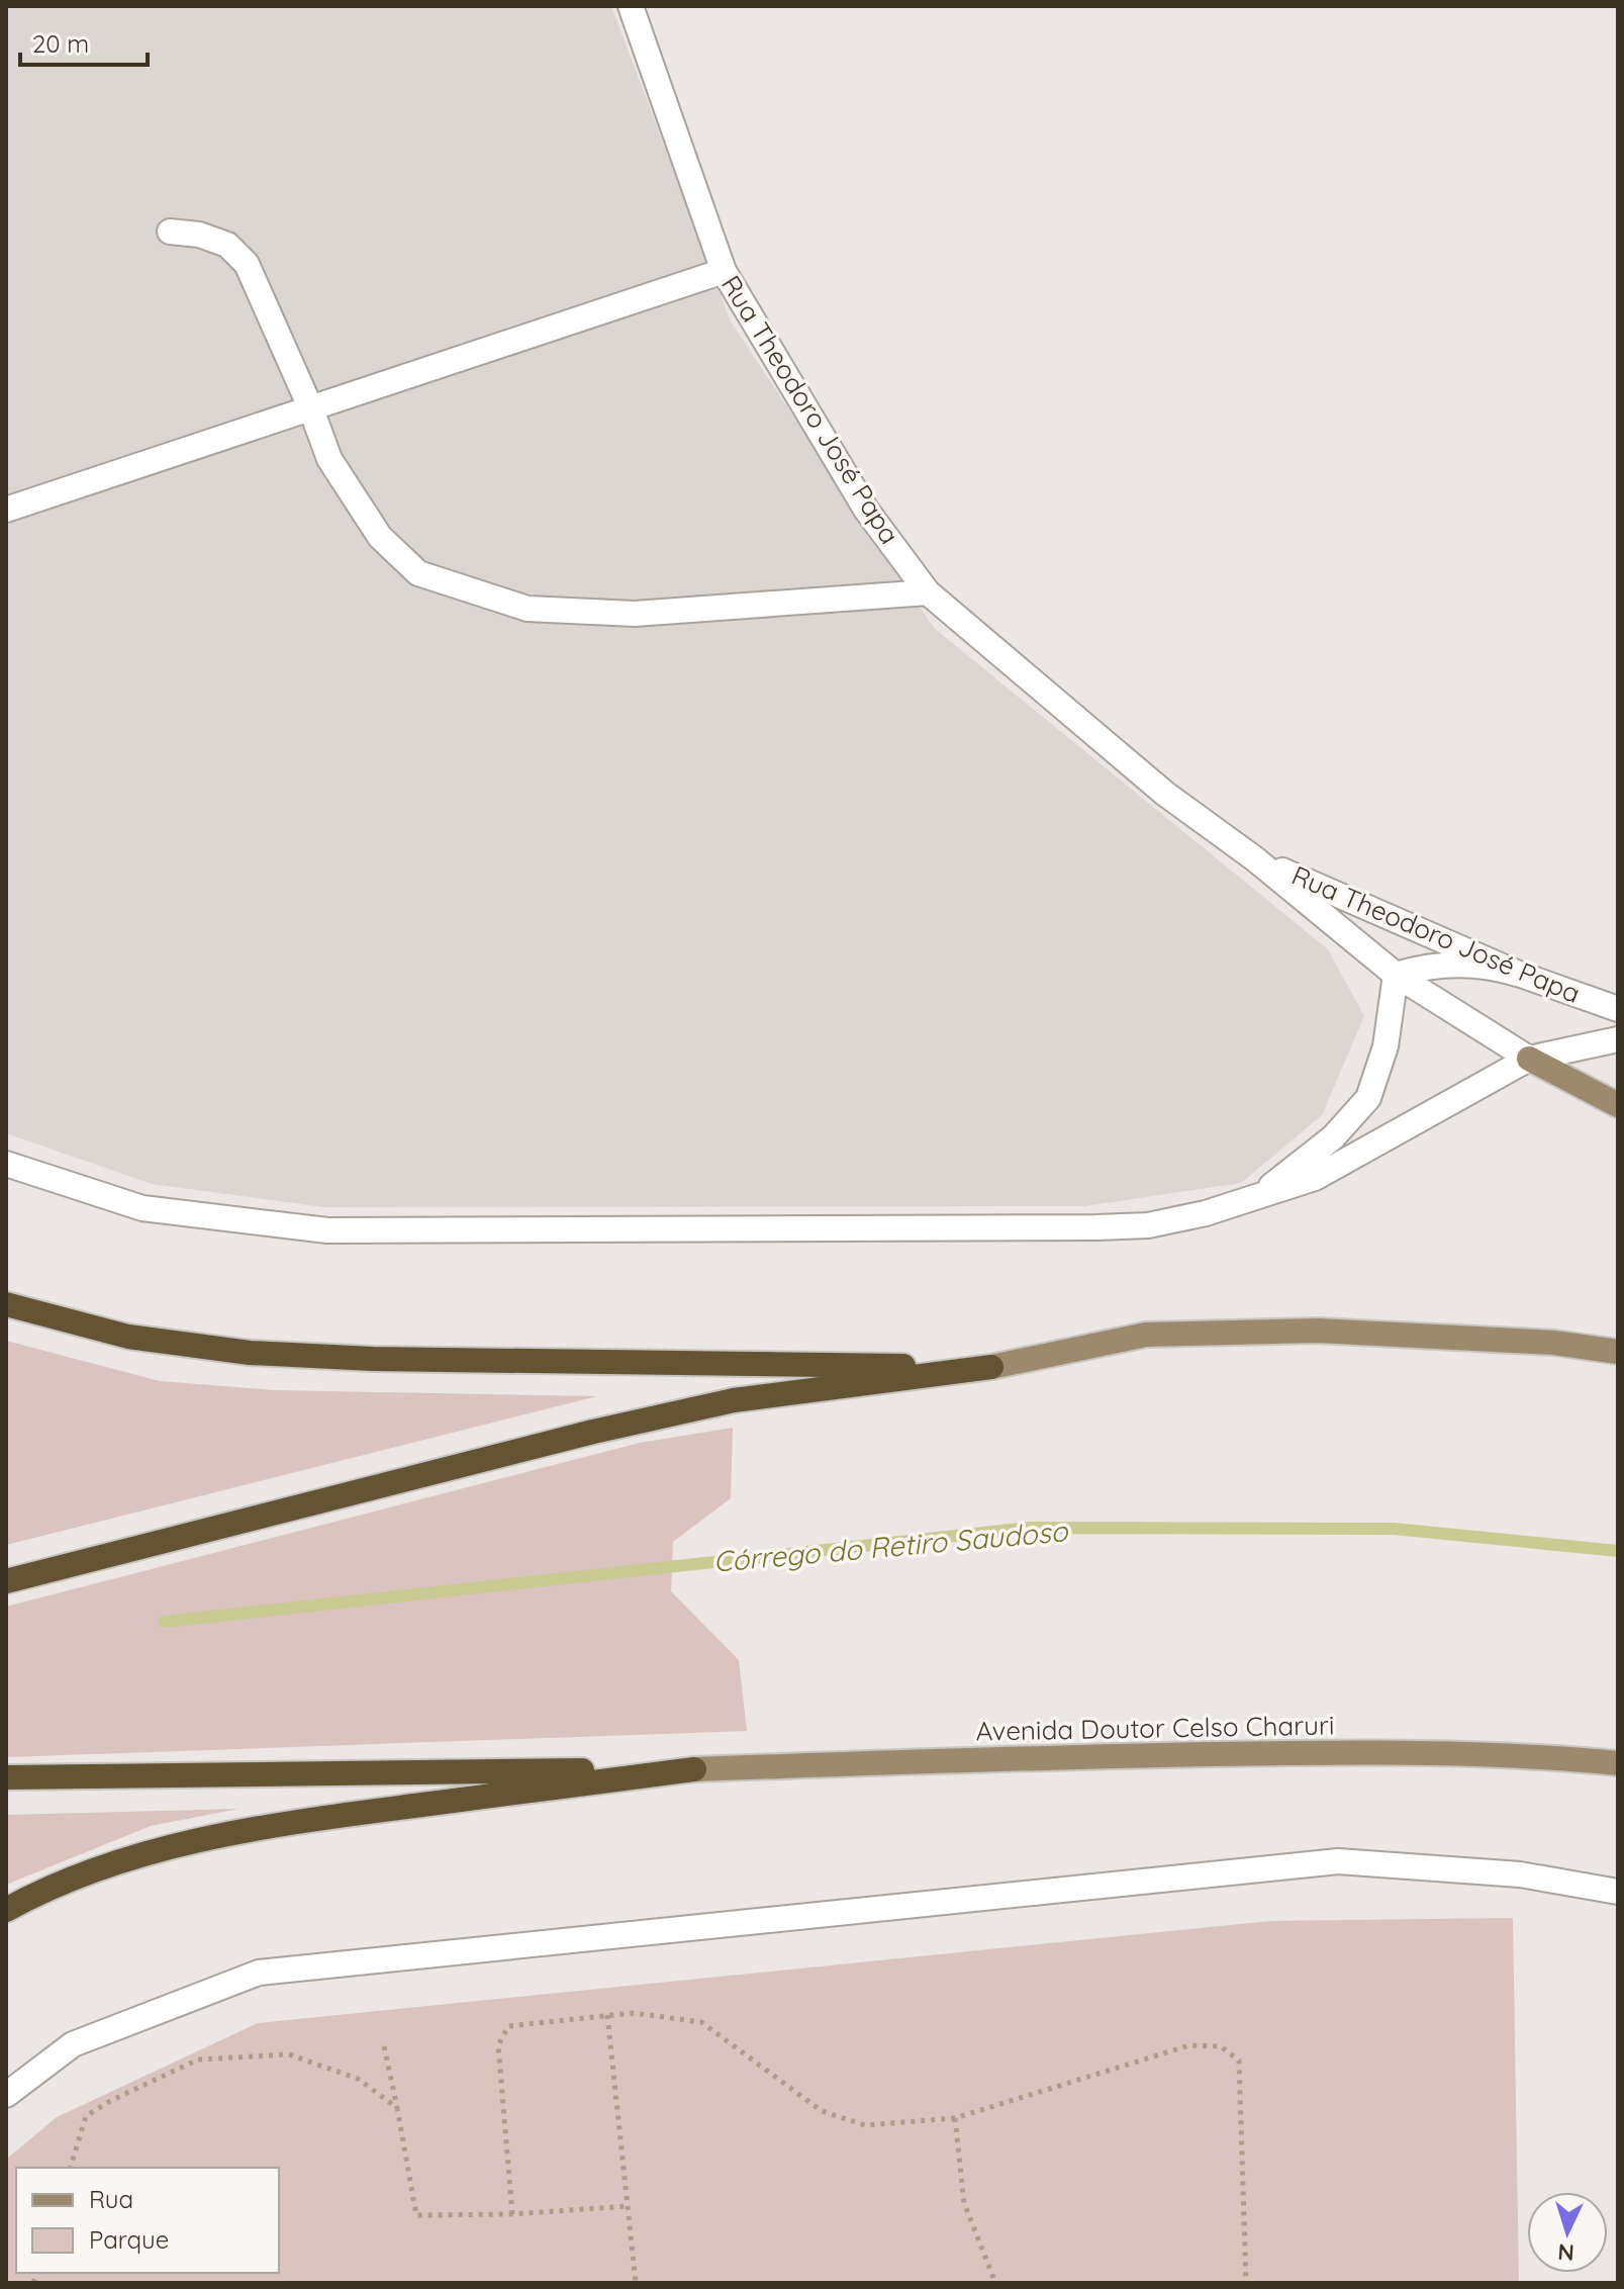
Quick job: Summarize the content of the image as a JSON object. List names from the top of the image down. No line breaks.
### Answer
{"streets":{"main road":["Avenida Doutor Celso Charuri"],"street":["Rua Theodoro José Papa"]},"water":["Córrego do Retiro Saudoso"],"legend":["Rua","Parque"],"scale_bar":"20 m","north":"bottom"}
